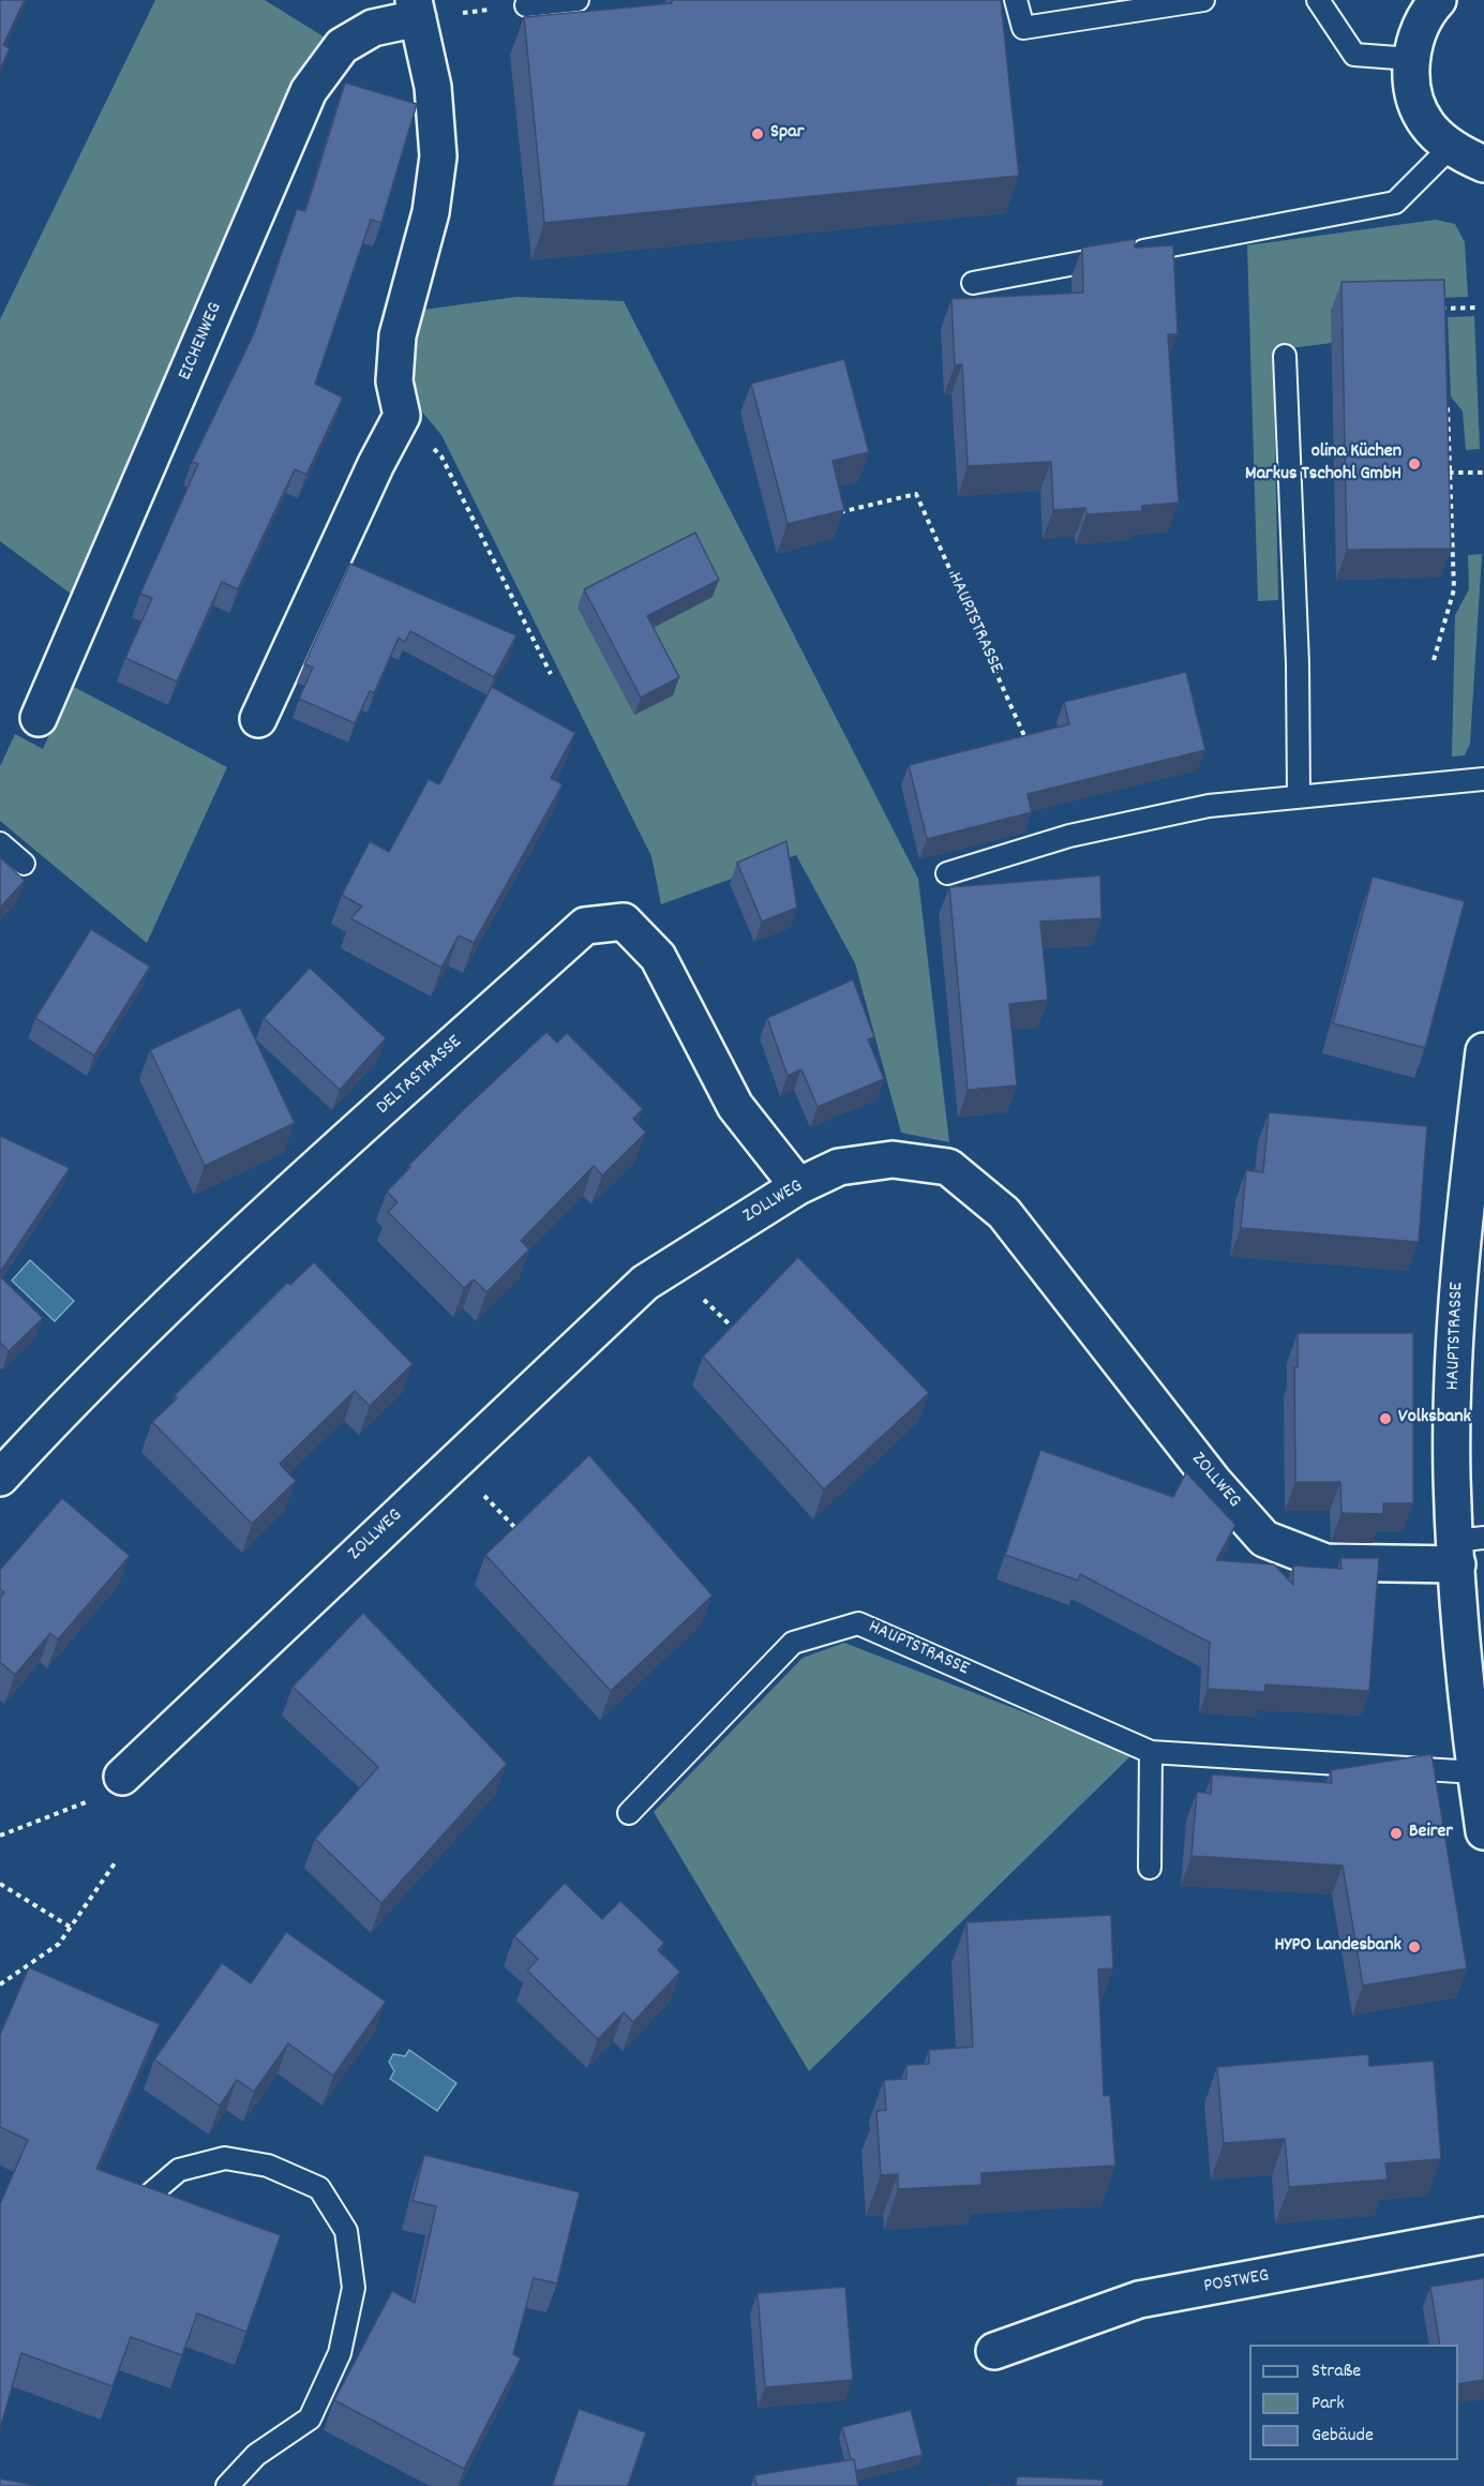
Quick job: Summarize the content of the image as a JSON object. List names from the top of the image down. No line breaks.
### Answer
{"streets":{"street":["EICHENWEG","HAUPTSTRASSE","DELTASTRASSE","ZOLLWEG","POSTWEG"]},"crossings":[["HAUPTSTRASSE","ZOLLWEG"],["DELTASTRASSE","ZOLLWEG"]],"places":["Spar","olina Küchen Markus Tschohl GmbH","Volksbank","Beirer","HYPO Landesbank"],"legend":["Straße","Park","Gebäude"]}
